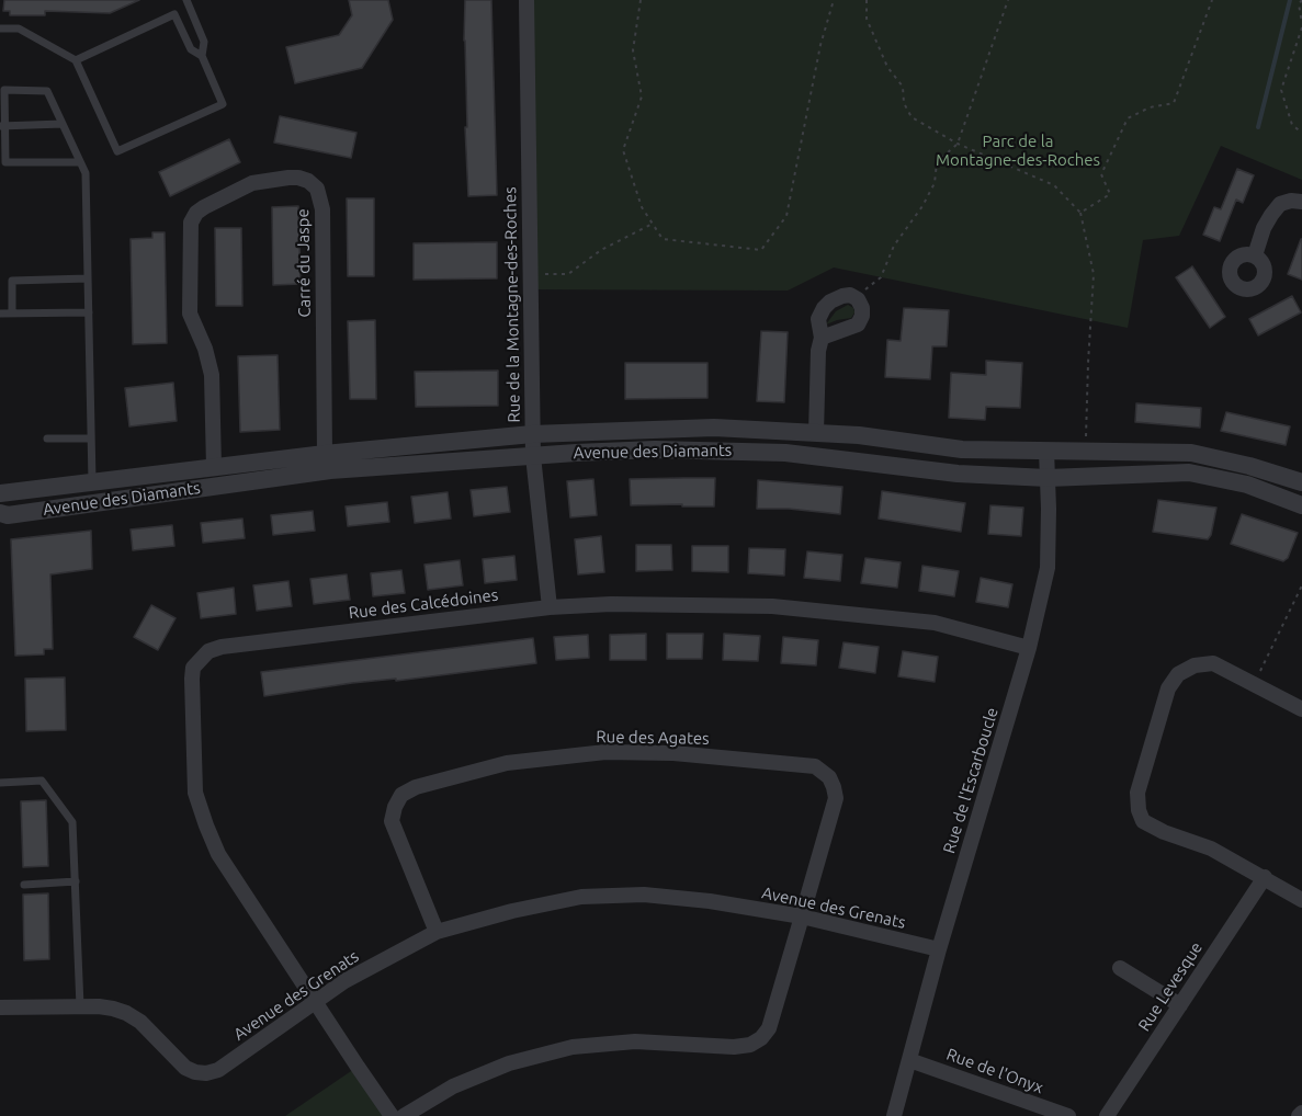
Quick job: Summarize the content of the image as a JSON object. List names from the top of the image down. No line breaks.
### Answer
{"streets":{"street":["Carré du Jaspe","Rue de la Montagne-des-Roches","Avenue des Diamants","Rue des Calcédoines","Rue des Agates","Rue de l'Escarboucle","Avenue des Grenats","Rue Levesque","Rue de l'Onyx"]},"crossings":[["Carré du Jaspe","Avenue des Diamants"],["Rue de la Montagne-des-Roches","Avenue des Diamants"],["Rue de la Montagne-des-Roches","Rue des Calcédoines"],["Avenue des Diamants","Rue de l'Escarboucle"],["Rue des Calcédoines","Rue de l'Escarboucle"],["Rue des Calcédoines","Avenue des Grenats"],["Rue des Agates","Avenue des Grenats"],["Rue de l'Escarboucle","Avenue des Grenats"],["Rue de l'Escarboucle","Rue de l'Onyx"]],"parks":["Parc de la Montagne-des-Roches"]}
